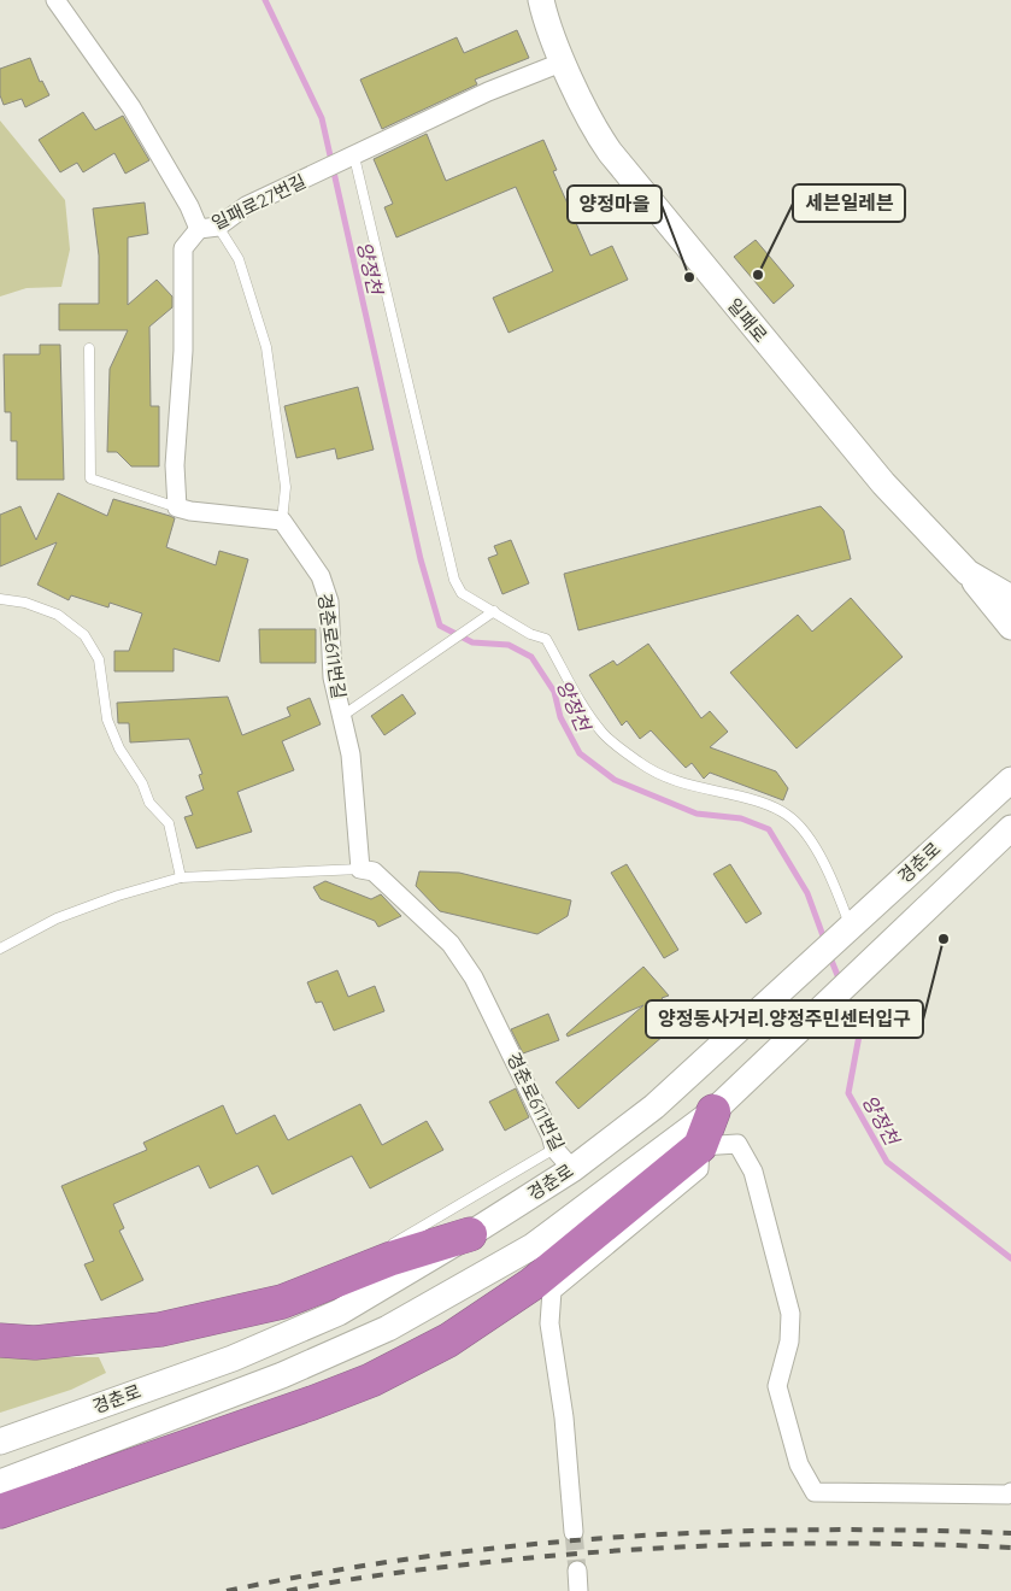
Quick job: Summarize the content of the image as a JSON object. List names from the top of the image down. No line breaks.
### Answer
{"streets":{"main road":["일패로","경춘로"],"street":["일패로27번길","경춘로611번길"]},"crossings":[["일패로27번길","일패로"],["경춘로611번길","경춘로"]],"water":["양정천"],"places":["세븐일레븐","양정마을","양정동사거리.양정주민센터입구"]}
